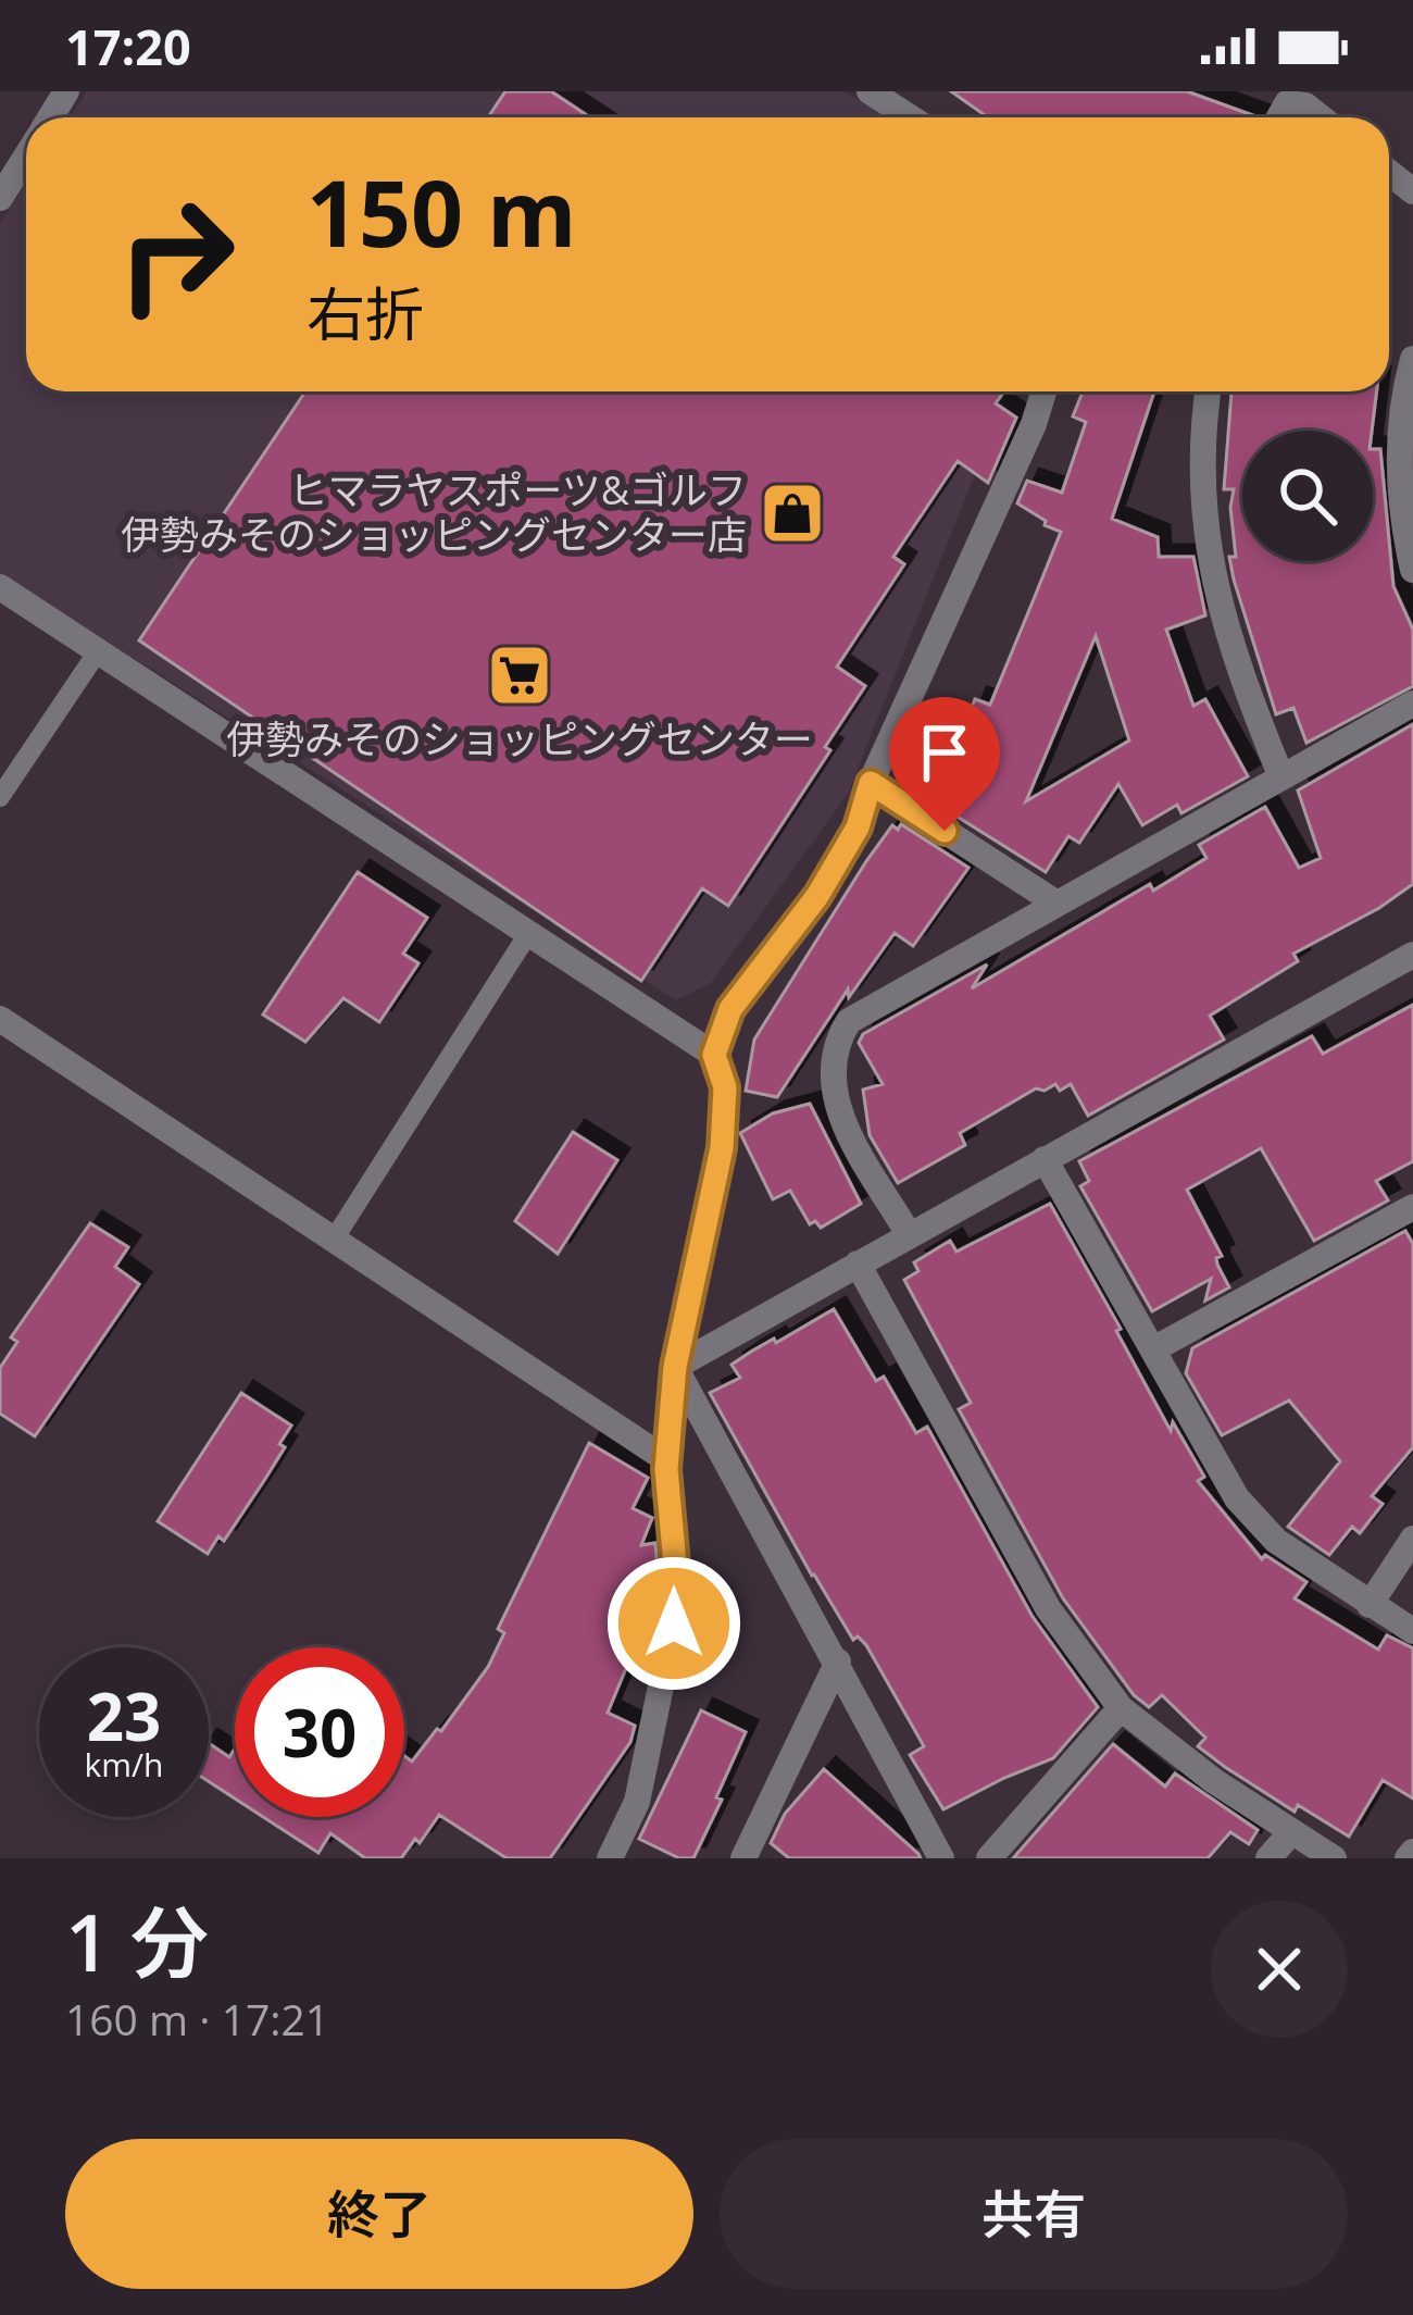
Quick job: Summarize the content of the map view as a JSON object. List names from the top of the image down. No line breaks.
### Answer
{"places":{"shop":["ヒマラヤスポーツ&ゴルフ 伊勢みそのショッピングセンター店"],"supermarket":["伊勢みそのショッピングセンター"]},"page":{"status":"17:20","turn":["150 m","右折"],"speed":"23 km/h","limit":"30","heading":["1 分","160 m · 17:21"],"buttons":["終了","共有"]}}
